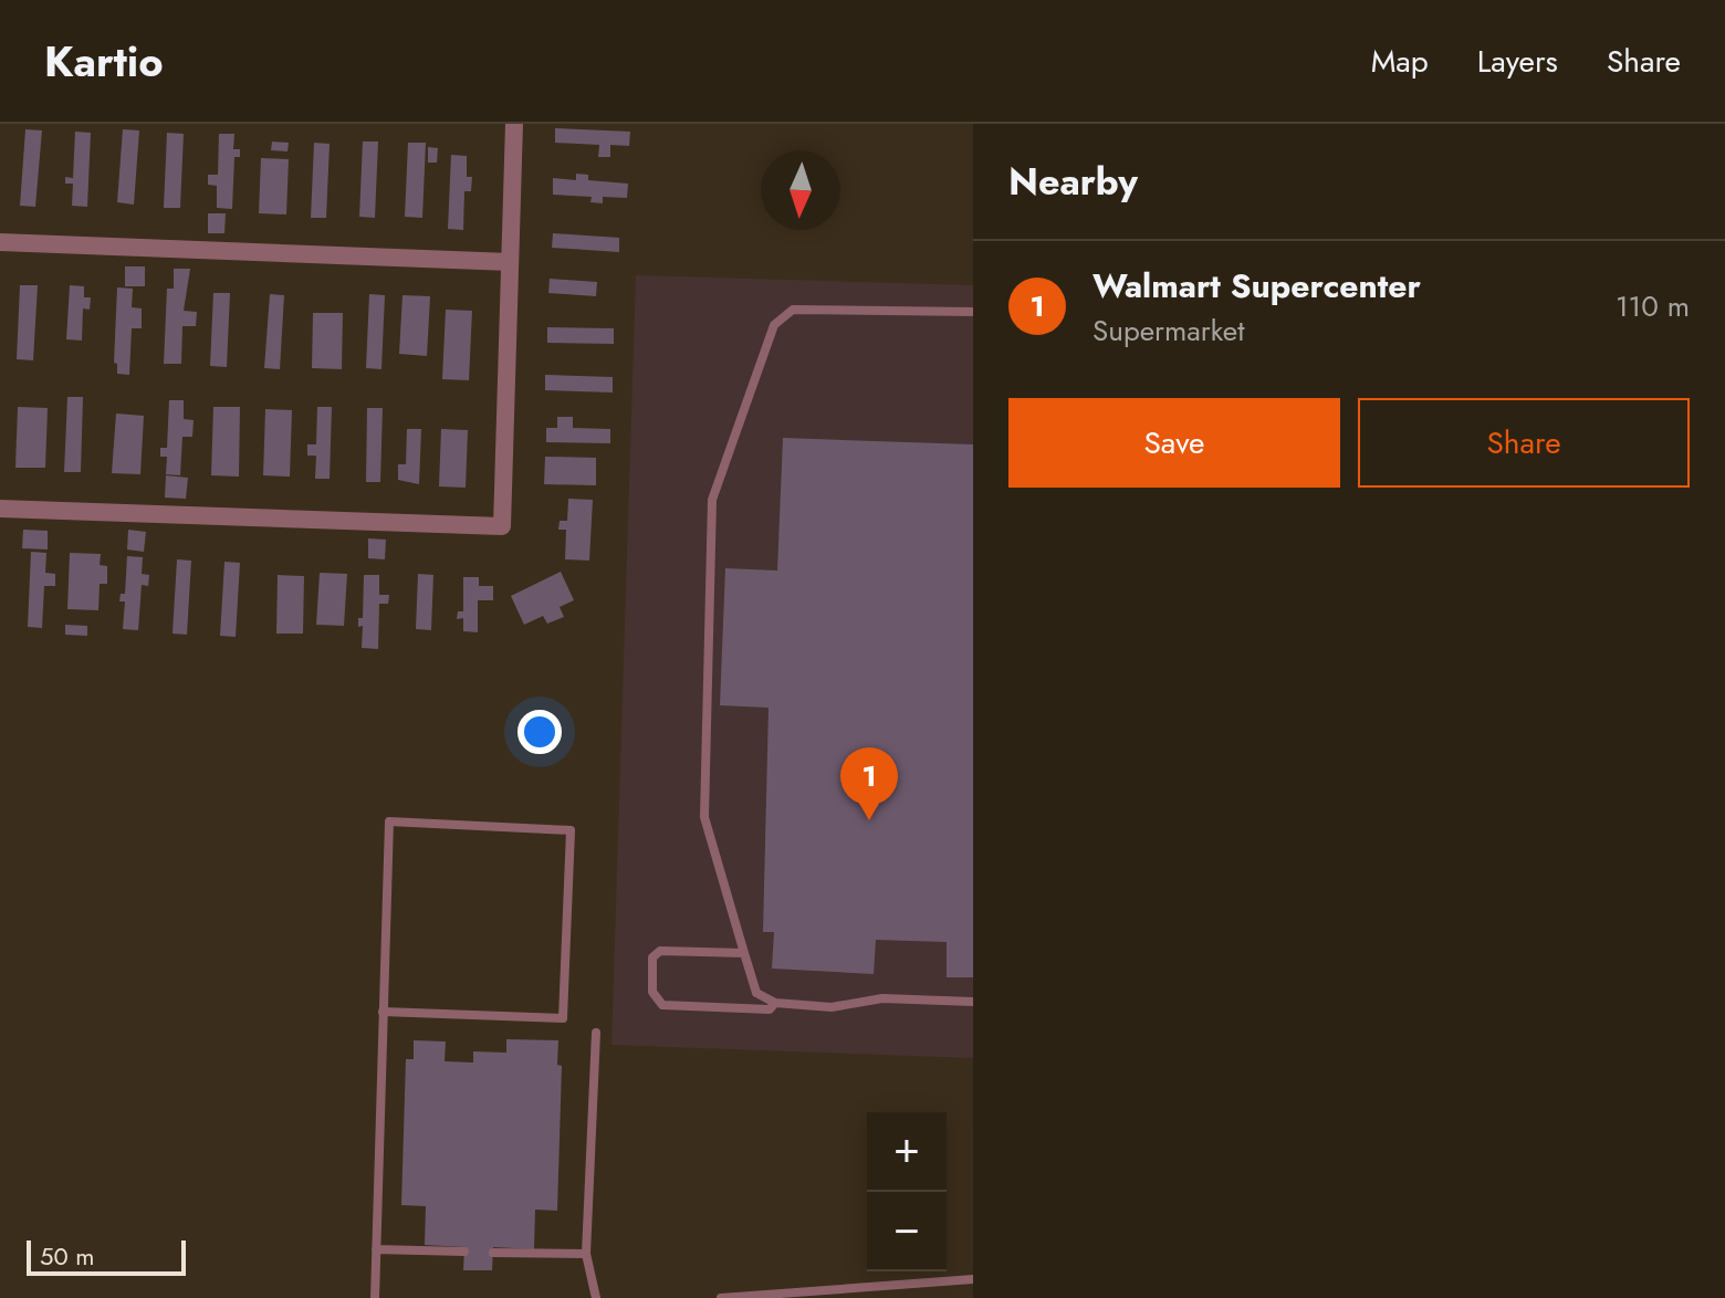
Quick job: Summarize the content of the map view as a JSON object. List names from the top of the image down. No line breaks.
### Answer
{"scale_bar":"50 m","north":"bottom","page":{"header":"Kartio","nav":["Map","Layers","Share"],"heading":"Nearby","list":[{"mark":"1","name":"Walmart Supercenter","note":"Supermarket","value":"110 m"}],"buttons":["Save","Share"],"pins":"1","map_buttons":["+","−"],"scale":"50 m"}}
